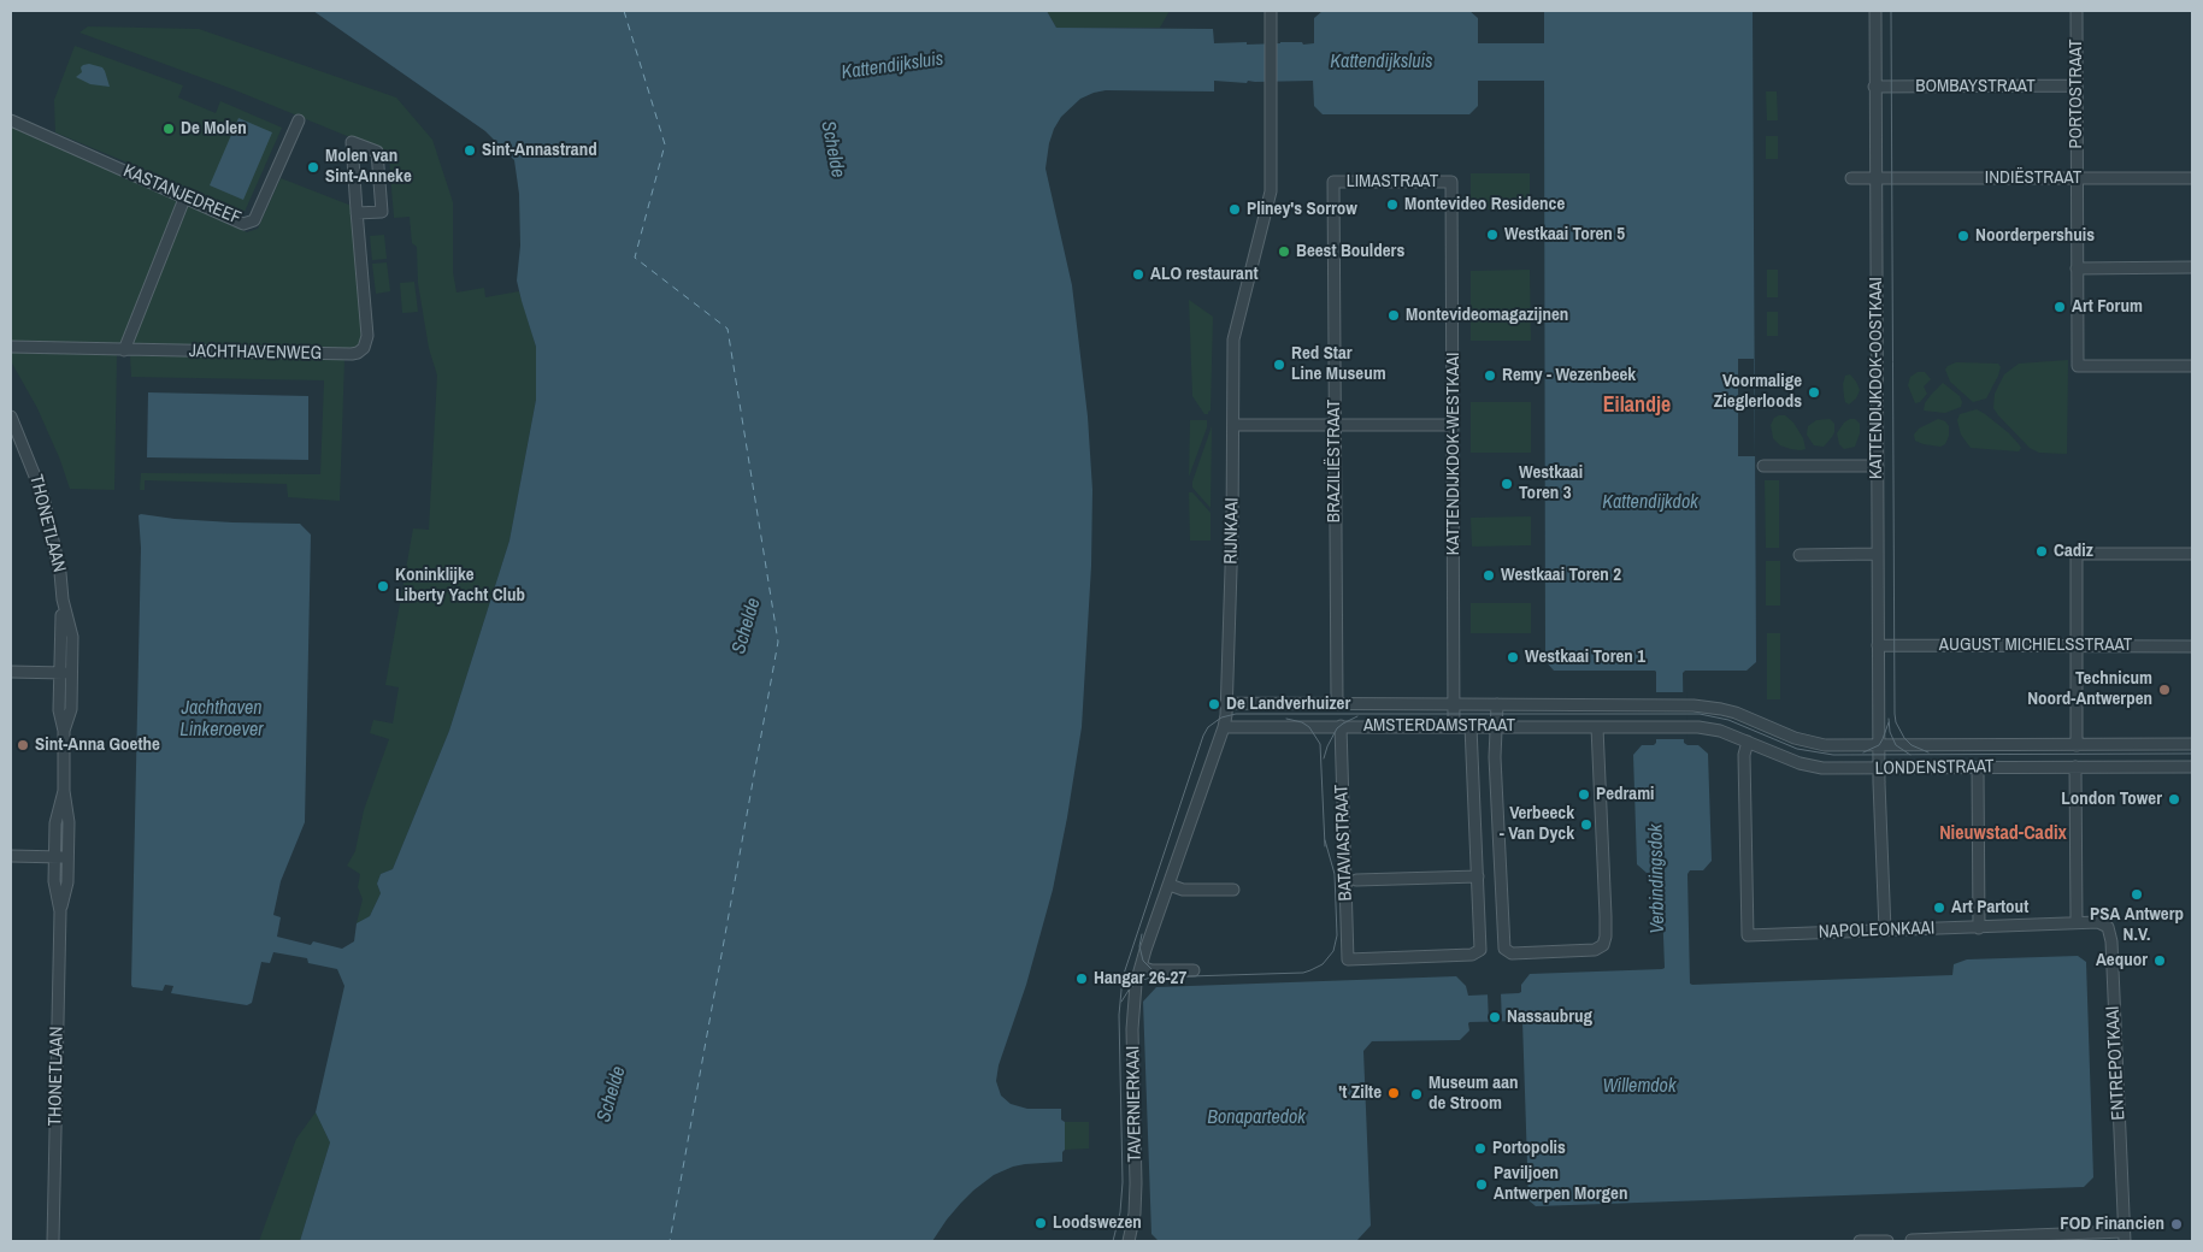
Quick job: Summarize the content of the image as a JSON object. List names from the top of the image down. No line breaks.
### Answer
{"streets":{"street":["BOMBAYSTRAAT","PORTOSTRAAT","INDIËSTRAAT","LIMASTRAAT","KASTANJEDREEF","JACHTHAVENWEG","KATTENDIJKDOK-OOSTKAAI","KATTENDIJKDOK-WESTKAAI","BRAZILIËSTRAAT","THONETLAAN","RIJNKAAI","AUGUST MICHIELSSTRAAT","AMSTERDAMSTRAAT","LONDENSTRAAT","BATAVIASTRAAT","NAPOLEONKAAI","ENTREPOTKAAI","TAVERNIERKAAI"]},"crossings":[["BOMBAYSTRAAT","PORTOSTRAAT"],["BOMBAYSTRAAT","KATTENDIJKDOK-OOSTKAAI"],["PORTOSTRAAT","INDIËSTRAAT"],["INDIËSTRAAT","KATTENDIJKDOK-OOSTKAAI"],["LIMASTRAAT","KATTENDIJKDOK-WESTKAAI"],["LIMASTRAAT","BRAZILIËSTRAAT"],["KATTENDIJKDOK-OOSTKAAI","AUGUST MICHIELSSTRAAT"],["KATTENDIJKDOK-OOSTKAAI","LONDENSTRAAT"],["KATTENDIJKDOK-OOSTKAAI","NAPOLEONKAAI"],["KATTENDIJKDOK-WESTKAAI","AMSTERDAMSTRAAT"],["BRAZILIËSTRAAT","AMSTERDAMSTRAAT"],["RIJNKAAI","AMSTERDAMSTRAAT"],["RIJNKAAI","TAVERNIERKAAI"],["AMSTERDAMSTRAAT","LONDENSTRAAT"],["AMSTERDAMSTRAAT","BATAVIASTRAAT"],["LONDENSTRAAT","NAPOLEONKAAI"],["NAPOLEONKAAI","ENTREPOTKAAI"]],"districts":["Eilandje","Nieuwstad-Cadix"],"water":["Kattendijksluis","Schelde","Kattendijkdok","Jachthaven Linkeroever","Verbindingsdok","Willemdok","Bonapartedok"],"places":["De Molen","Sint-Annastrand","Molen van Sint-Anneke","Montevideo Residence","Pliney's Sorrow","Westkaai Toren 5","Noorderpershuis","Beest Boulders","ALO restaurant","Art Forum","Montevideomagazijnen","Red Star Line Museum","Remy - Wezenbeek","Voormalige Zieglerloods","Westkaai Toren 3","Cadiz","Westkaai Toren 2","Koninklijke Liberty Yacht Club","Westkaai Toren 1","Technicum Noord-Antwerpen","De Landverhuizer","Sint-Anna Goethe","Pedrami","London Tower","Verbeeck - Van Dyck","PSA Antwerp N.V.","Art Partout","Aequor","Hangar 26-27","Nassaubrug","'t Zilte","Museum aan de Stroom","Portopolis","Paviljoen Antwerpen Morgen","Loodswezen","FOD Financien"]}
